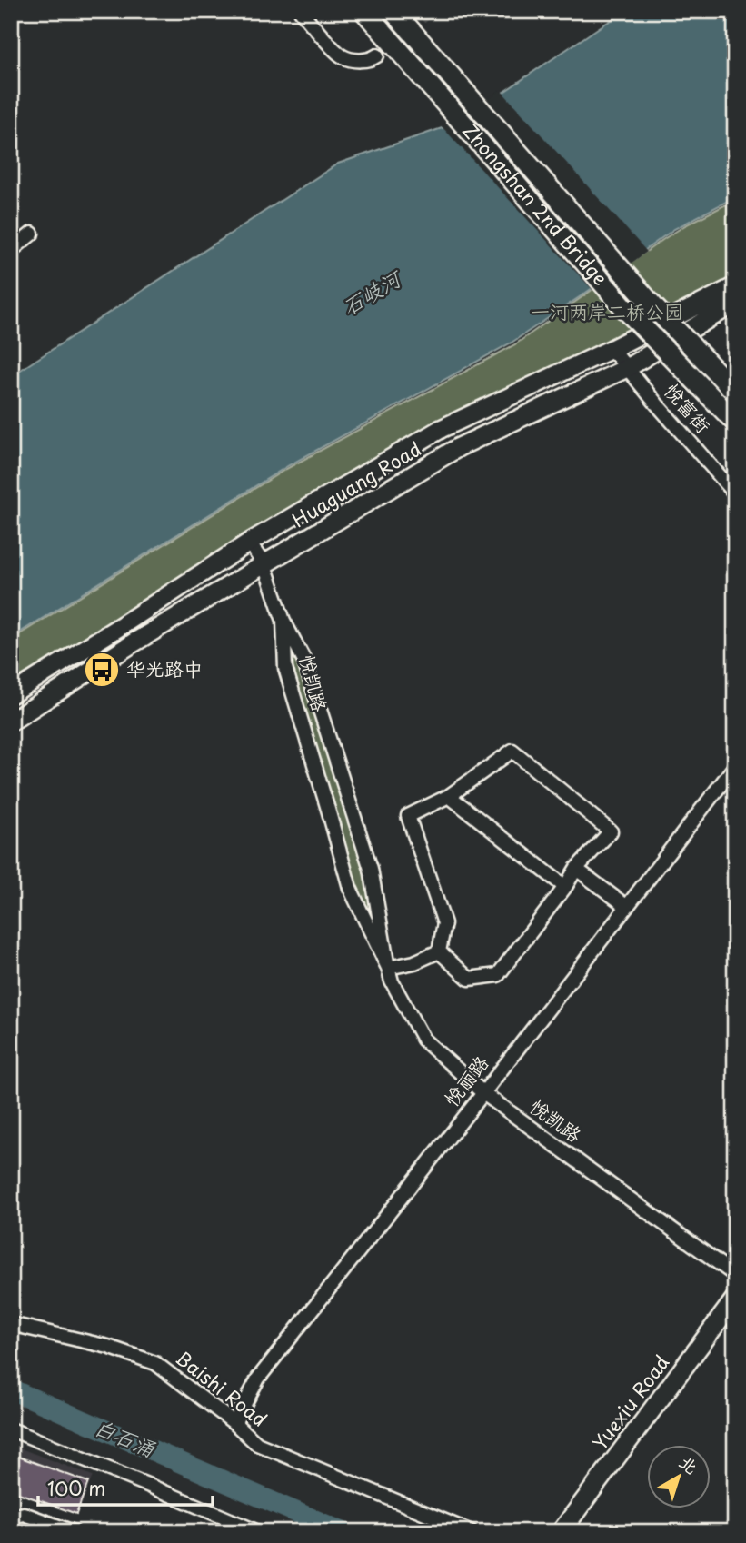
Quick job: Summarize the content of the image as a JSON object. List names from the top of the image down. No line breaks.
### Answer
{"streets":{"highway":["Zhongshan 2nd Bridge"],"main road":["Huaguang Road","Yuexiu Road"],"street":["悦富街","悦凯路","悦丽路","Baishi Road"]},"crossings":[["悦富街","Huaguang Road"],["Huaguang Road","悦凯路"],["悦凯路","悦丽路"],["悦丽路","Baishi Road"]],"water":["石岐河","白石涌"],"parks":["一河两岸二桥公园"],"places":{"bus stop":["华光路中"]},"scale_bar":"100 m","north":"top right"}
